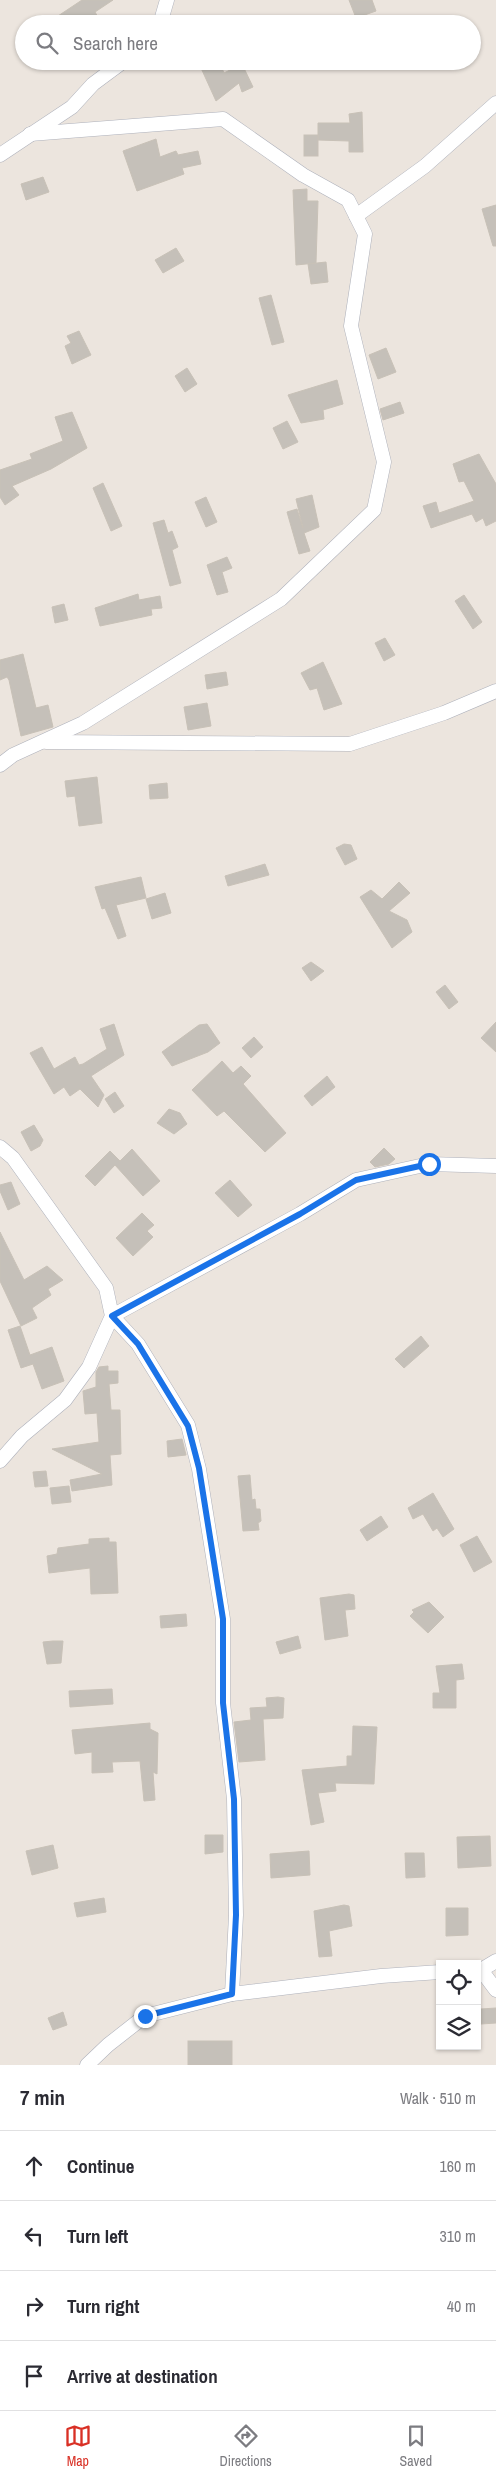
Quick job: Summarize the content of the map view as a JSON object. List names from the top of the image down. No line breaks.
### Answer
{"page":{"search":"Search here","heading":["7 min","Walk · 510 m"],"list":[["Continue","160 m"],["Turn left","310 m"],["Turn right","40 m"],"Arrive at destination"],"nav":["Map","Directions","Saved"]}}
